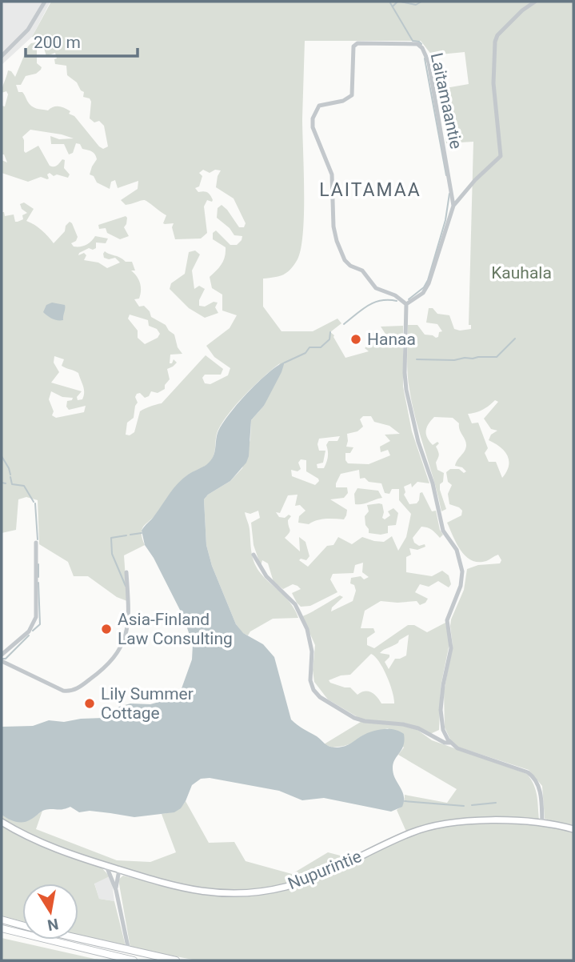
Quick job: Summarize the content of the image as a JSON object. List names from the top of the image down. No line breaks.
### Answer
{"streets":{"main road":["Nupurintie"],"street":["Laitamaantie"]},"districts":["LAITAMAA"],"parks":["Kauhala"],"places":["Hanaa","Asia-Finland Law Consulting","Lily Summer Cottage"],"scale_bar":"200 m","north":"bottom"}
